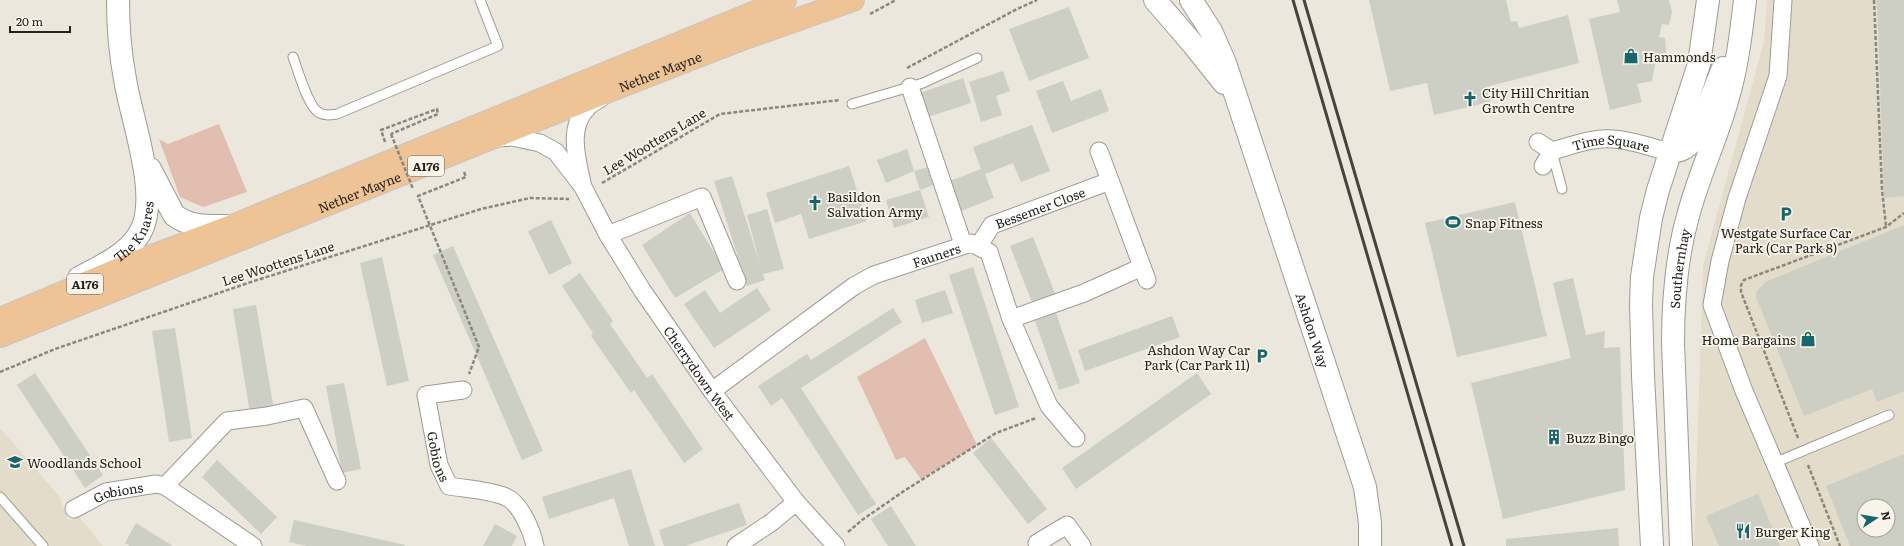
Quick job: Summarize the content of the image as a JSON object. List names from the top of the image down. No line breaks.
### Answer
{"streets":{"main road":["Nether Mayne","A176"],"street":["Time Square","Bessemer Close","The Knares","Fauners","Southernhay","Ashdon Way","Cherrydown West","Gobions"],"path":["Lee Woottens Lane"]},"crossings":[["Nether Mayne","The Knares"],["Nether Mayne","Cherrydown West"],["Lee Woottens Lane","Cherrydown West"],["Time Square","Southernhay"],["Bessemer Close","Fauners"],["Fauners","Cherrydown West"]],"places":{"shop":["Hammonds","Home Bargains"],"church":["City Hill Chritian Growth Centre","Basildon Salvation Army"],"parking":["Westgate Surface Car Park (Car Park 8)","Ashdon Way Car Park (Car Park 11)"],"sports":["Snap Fitness"],"building":["Buzz Bingo"],"school or university":["Woodlands School"],"restaurant":["Burger King"]},"scale_bar":"20 m","north":"right"}
